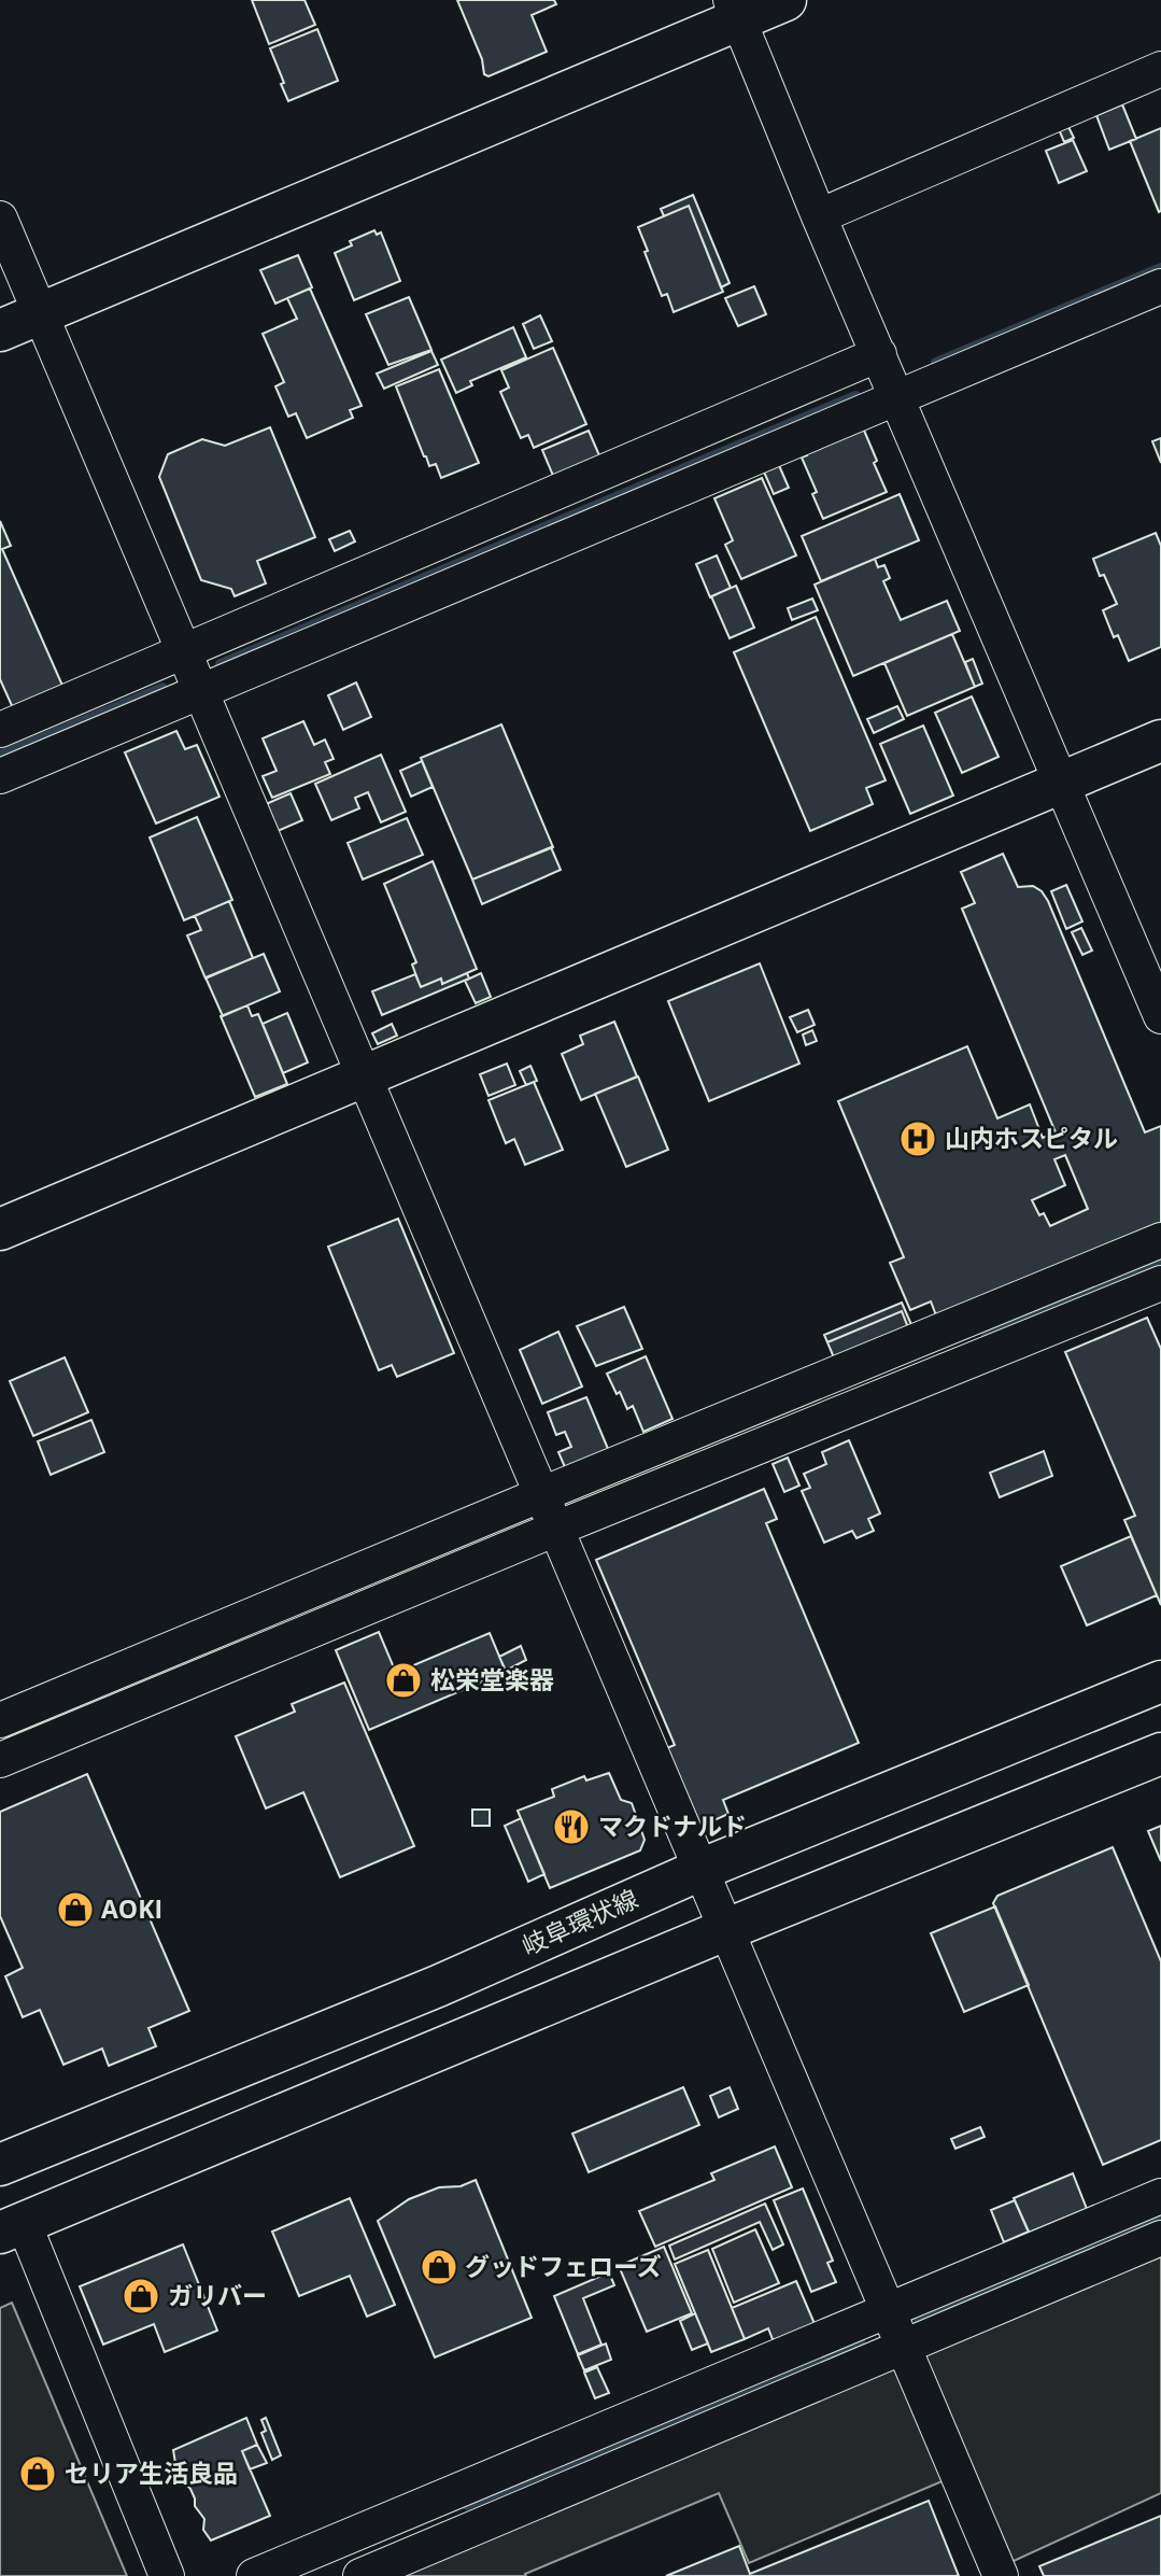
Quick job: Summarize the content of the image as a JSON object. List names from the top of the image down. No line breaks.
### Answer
{"streets":{"main road":["岐阜環状線"]},"places":{"hospital":["山内ホスピタル"],"shop":["松栄堂楽器","AOKI","グッドフェローズ","ガリバー","セリア生活良品"],"restaurant":["マクドナルド"]}}
